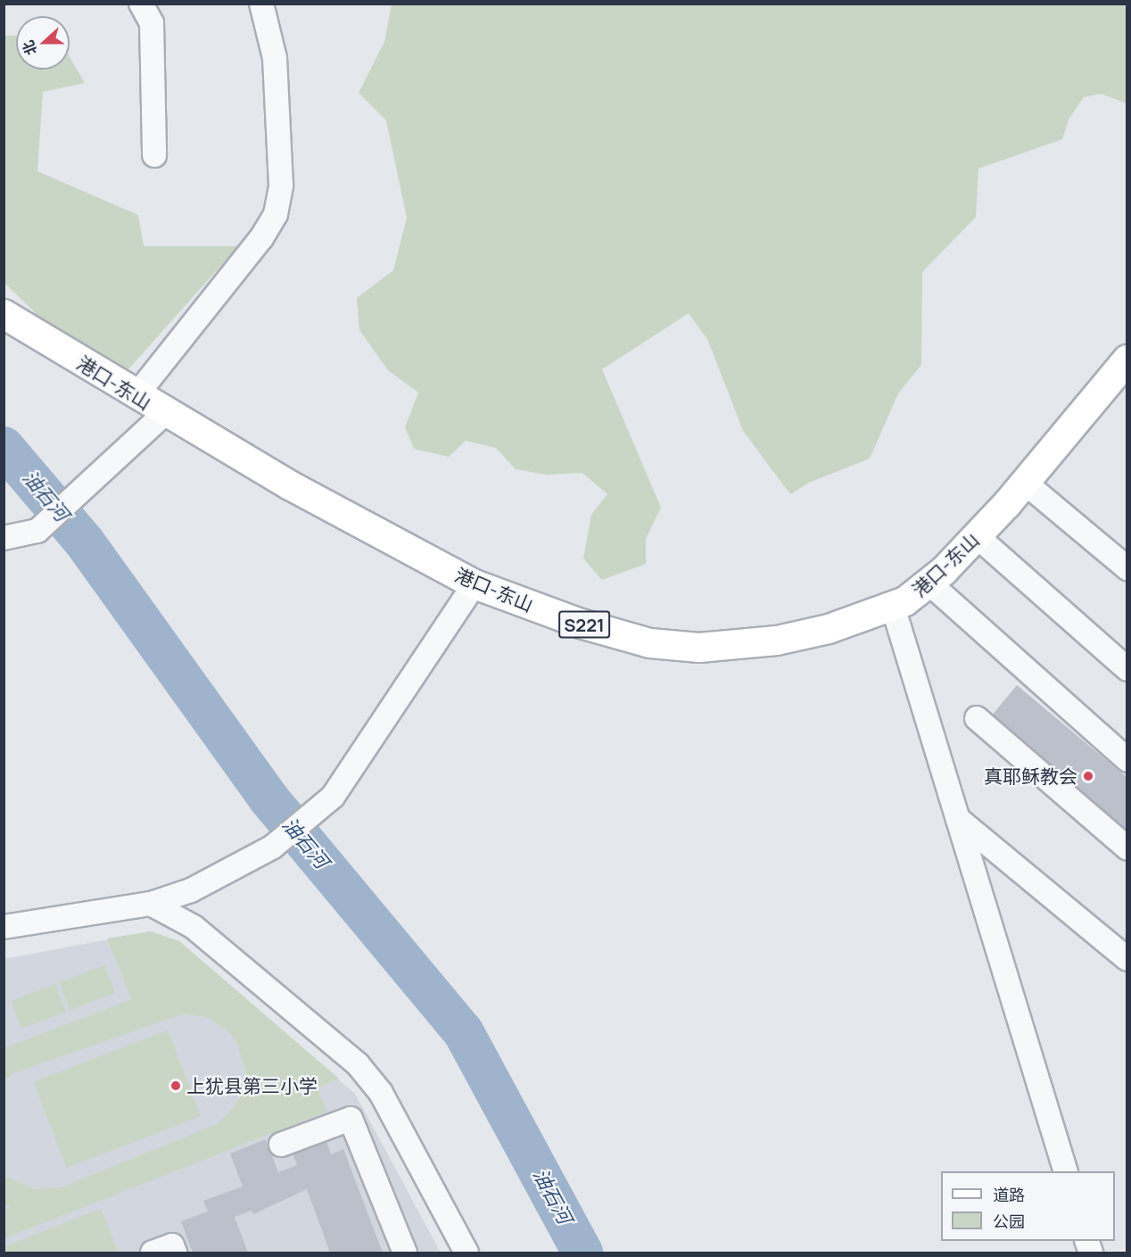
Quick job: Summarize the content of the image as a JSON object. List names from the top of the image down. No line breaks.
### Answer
{"streets":{"main road":["港口-东山","S221"]},"water":["油石河"],"places":["真耶稣教会","上犹县第三小学"],"legend":["道路","公园"],"north":"left"}
